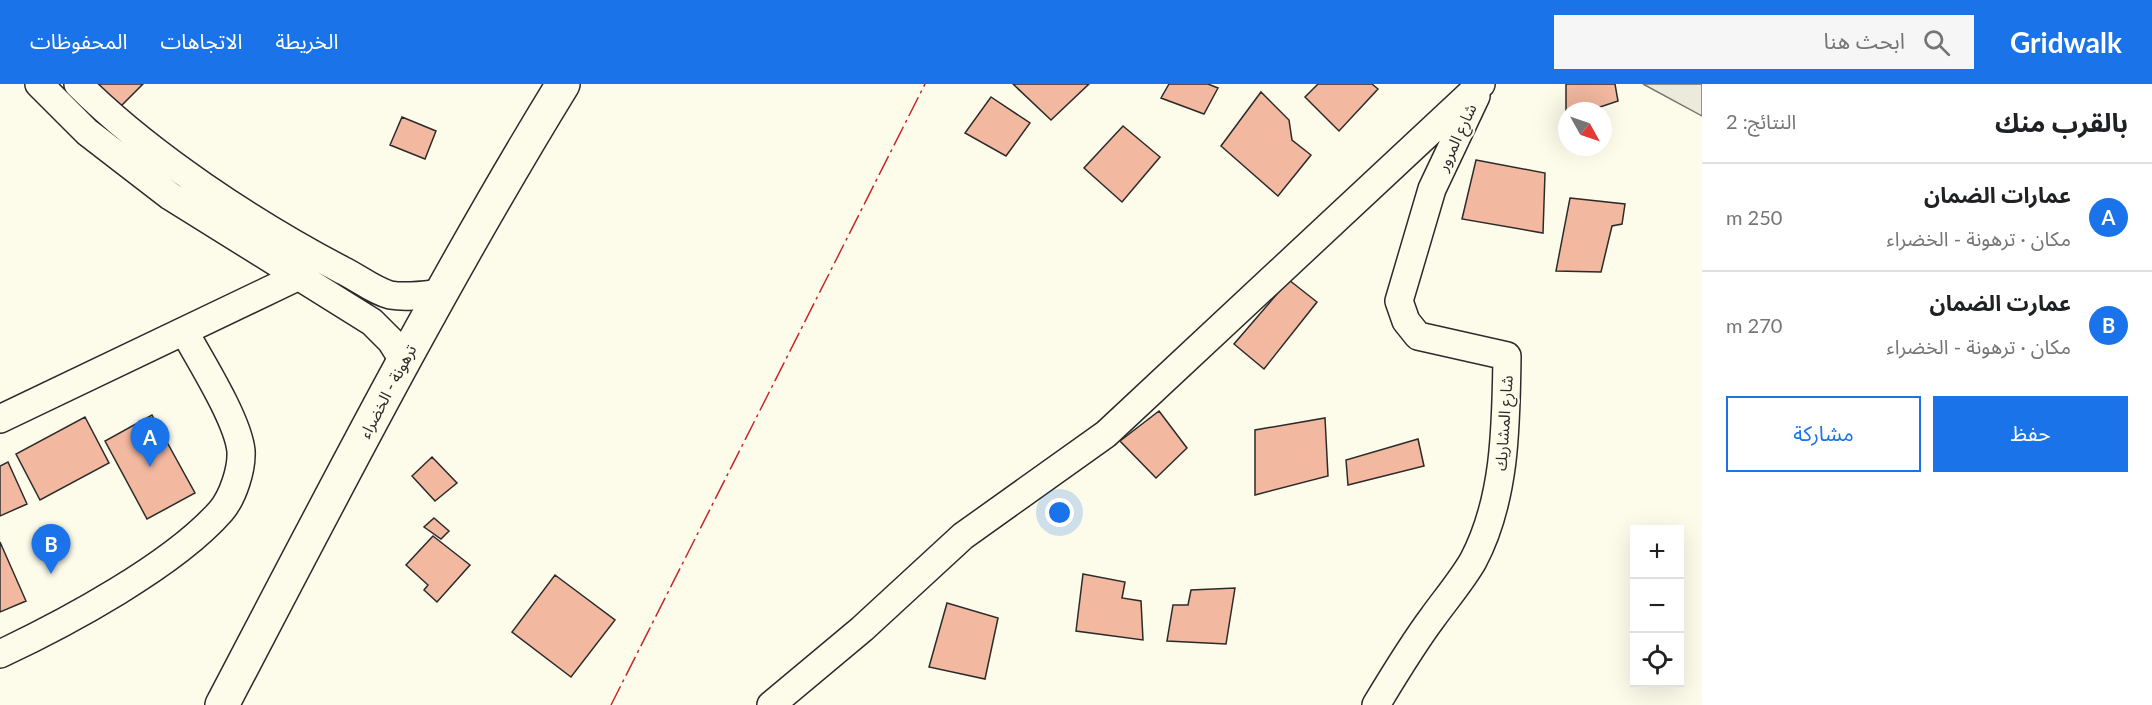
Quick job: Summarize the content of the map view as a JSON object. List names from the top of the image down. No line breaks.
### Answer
{"streets":{"highway":["ترهونة - الخضراء"],"street":["شارع المرور","شارع المشاريك"]},"crossings":[["شارع المرور","شارع المشاريك"]],"north":"bottom right","page":{"header":"Gridwalk","search":"ابحث هنا","nav":["الخريطة","الاتجاهات","المحفوظات"],"heading":["بالقرب منك","النتائج: 2"],"list":[{"mark":"A","name":"عمارات الضمان","note":"مكان · ترهونة - الخضراء","value":"250 m"},{"mark":"B","name":"عمارت الضمان","note":"مكان · ترهونة - الخضراء","value":"270 m"}],"buttons":["حفظ","مشاركة"],"pins":["A","B"],"map_buttons":["+","−"]}}
